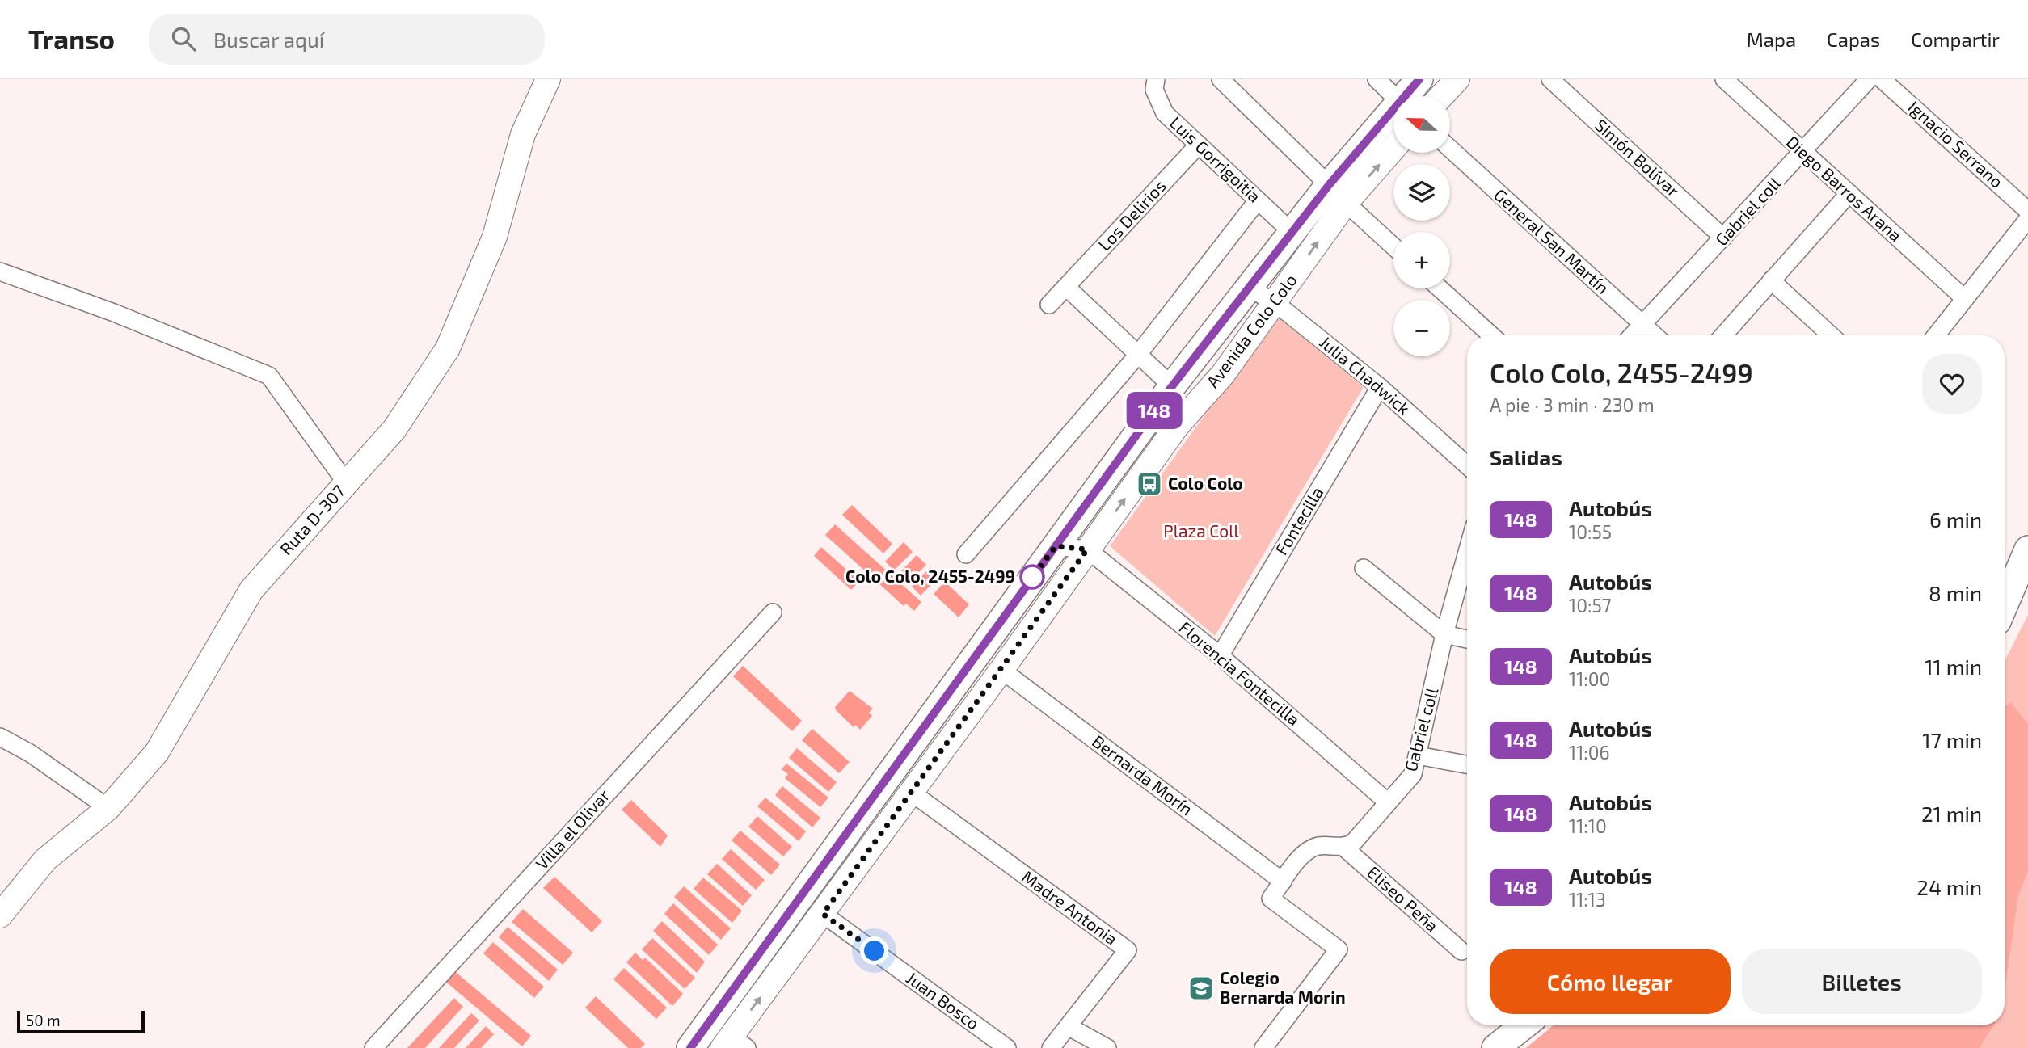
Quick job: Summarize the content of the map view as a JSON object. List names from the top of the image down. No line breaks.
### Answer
{"streets":{"main road":["Avenida Colo Colo"],"street":["Ignacio Serrano","Simón Bolívar","Luis Gorrigoitia","Diego Barros Arana","Gabriel coll","Los Delirios","General San Martín","Julia Chadwick","Ruta D-307","Fontecilla","Florencia Fontecilla","Bernarda Morín","Villa el Olivar","Eliseo Peña","Madre Antonia","Juan Bosco"]},"crossings":[["Simón Bolívar","Gabriel coll"],["Luis Gorrigoitia","Los Delirios"],["Luis Gorrigoitia","Avenida Colo Colo"],["Diego Barros Arana","Gabriel coll"],["Gabriel coll","General San Martín"],["Gabriel coll","Florencia Fontecilla"],["Gabriel coll","Eliseo Peña"],["Avenida Colo Colo","Julia Chadwick"],["Avenida Colo Colo","Florencia Fontecilla"],["Avenida Colo Colo","Bernarda Morín"],["Avenida Colo Colo","Madre Antonia"],["Avenida Colo Colo","Juan Bosco"],["Julia Chadwick","Fontecilla"],["Fontecilla","Florencia Fontecilla"]],"parks":["Plaza Coll"],"places":{"bus stop":["Colo Colo"],"other":["Colo Colo, 2455-2499"],"school or university":["Colegio Bernarda Morin"]},"lines":["bus line 148"],"scale_bar":"50 m","north":"left","page":{"header":"Transo","search":"Buscar aquí","nav":["Mapa","Capas","Compartir"],"on_map":"148","map_buttons":["+","−"],"heading":[["Colo Colo, 2455-2499","A pie · 3 min · 230 m"],"Salidas"],"list":[{"mark":"148","name":"Autobús","note":"10:55","value":"6 min"},{"mark":"148","name":"Autobús","note":"10:57","value":"8 min"},{"mark":"148","name":"Autobús","note":"11:00","value":"11 min"},{"mark":"148","name":"Autobús","note":"11:06","value":"17 min"},{"mark":"148","name":"Autobús","note":"11:10","value":"21 min"},{"mark":"148","name":"Autobús","note":"11:13","value":"24 min"}],"buttons":["Cómo llegar","Billetes"],"scale":"50 m"}}
